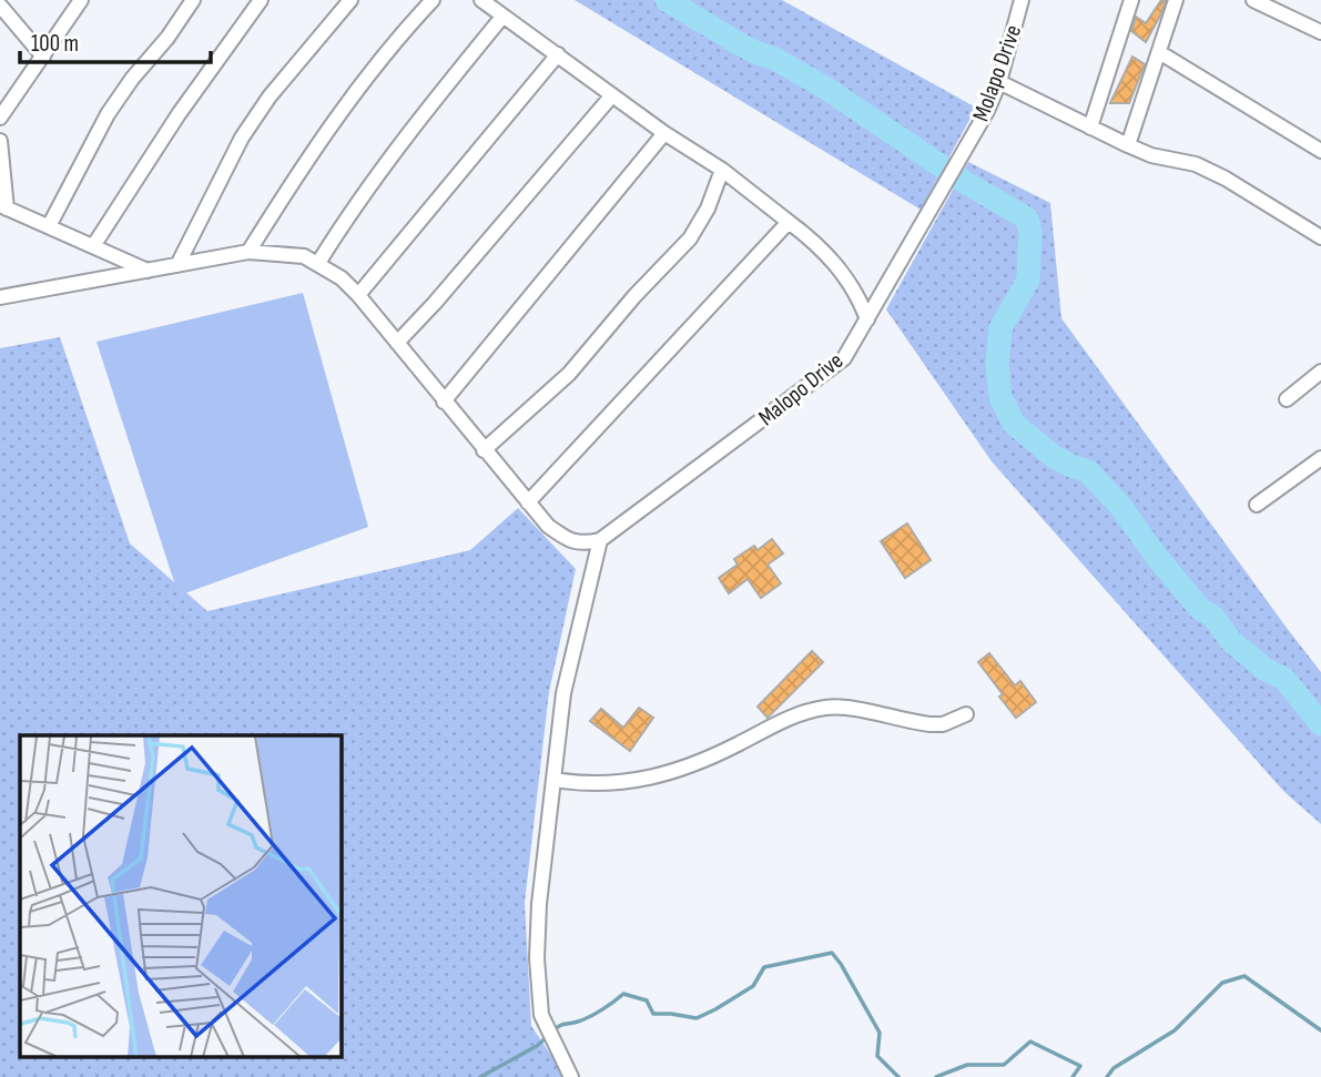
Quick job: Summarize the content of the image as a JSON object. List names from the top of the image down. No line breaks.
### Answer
{"streets":{"street":["Molapo Drive","Malopo Drive"]},"crossings":[["Molapo Drive","Malopo Drive"]],"scale_bar":"100 m"}
